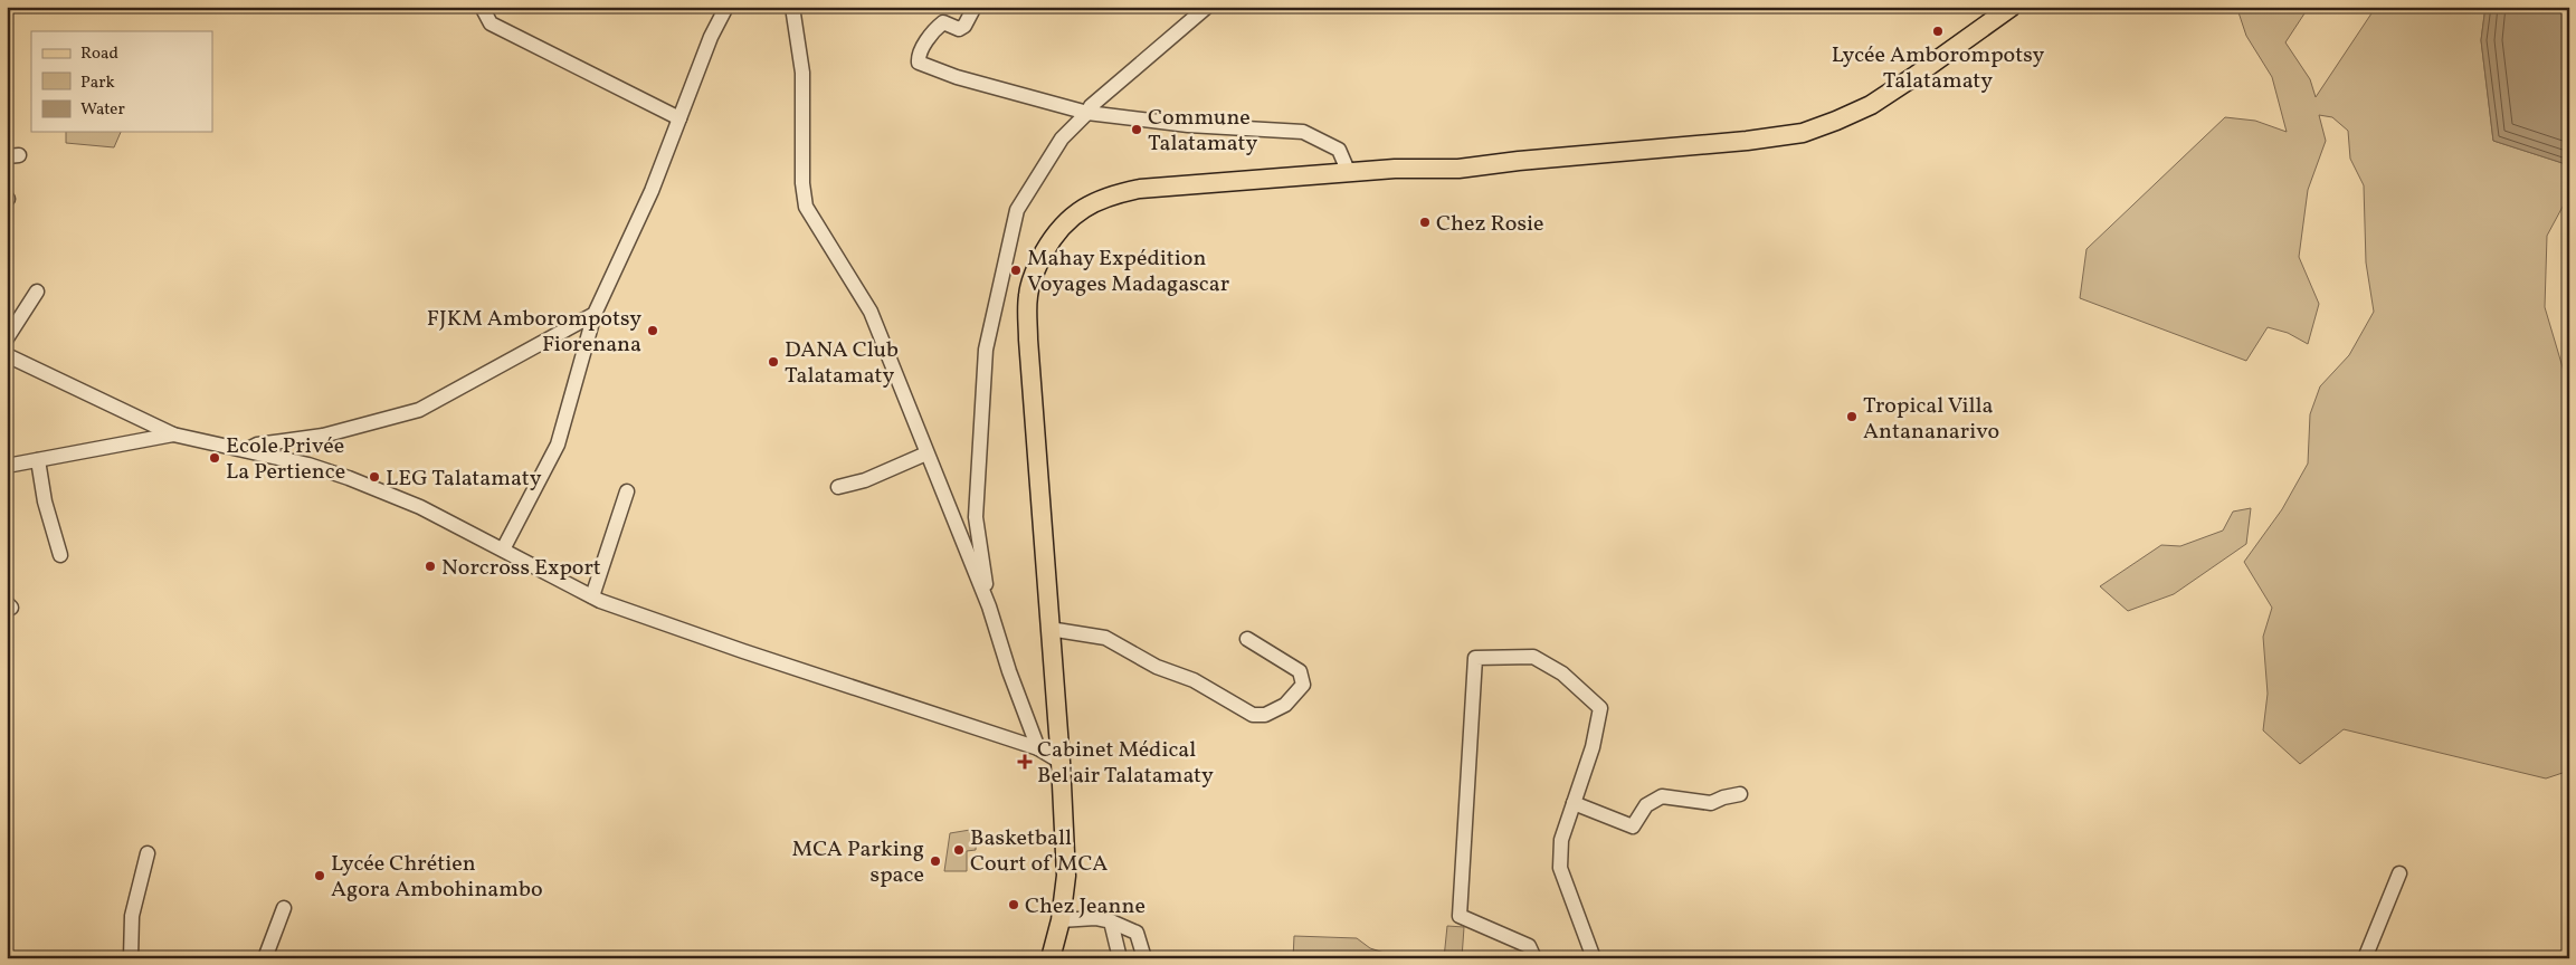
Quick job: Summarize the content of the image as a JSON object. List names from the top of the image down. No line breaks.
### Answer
{"places":{"other":["Lycée Amborompotsy Talatamaty","Commune Talatamaty","Chez Rosie","Mahay Expédition Voyages Madagascar","FJKM Amborompotsy Fiorenana","DANA Club Talatamaty","Tropical Villa Antananarivo","Ecole Privée La Pertience","LEG Talatamaty","Norcross Export","Basketball Court of MCA","MCA Parking space","Lycée Chrétien Agora Ambohinambo","Chez Jeanne"],"health":["Cabinet Médical Bel'air Talatamaty"]},"legend":["Road","Park","Water"]}
